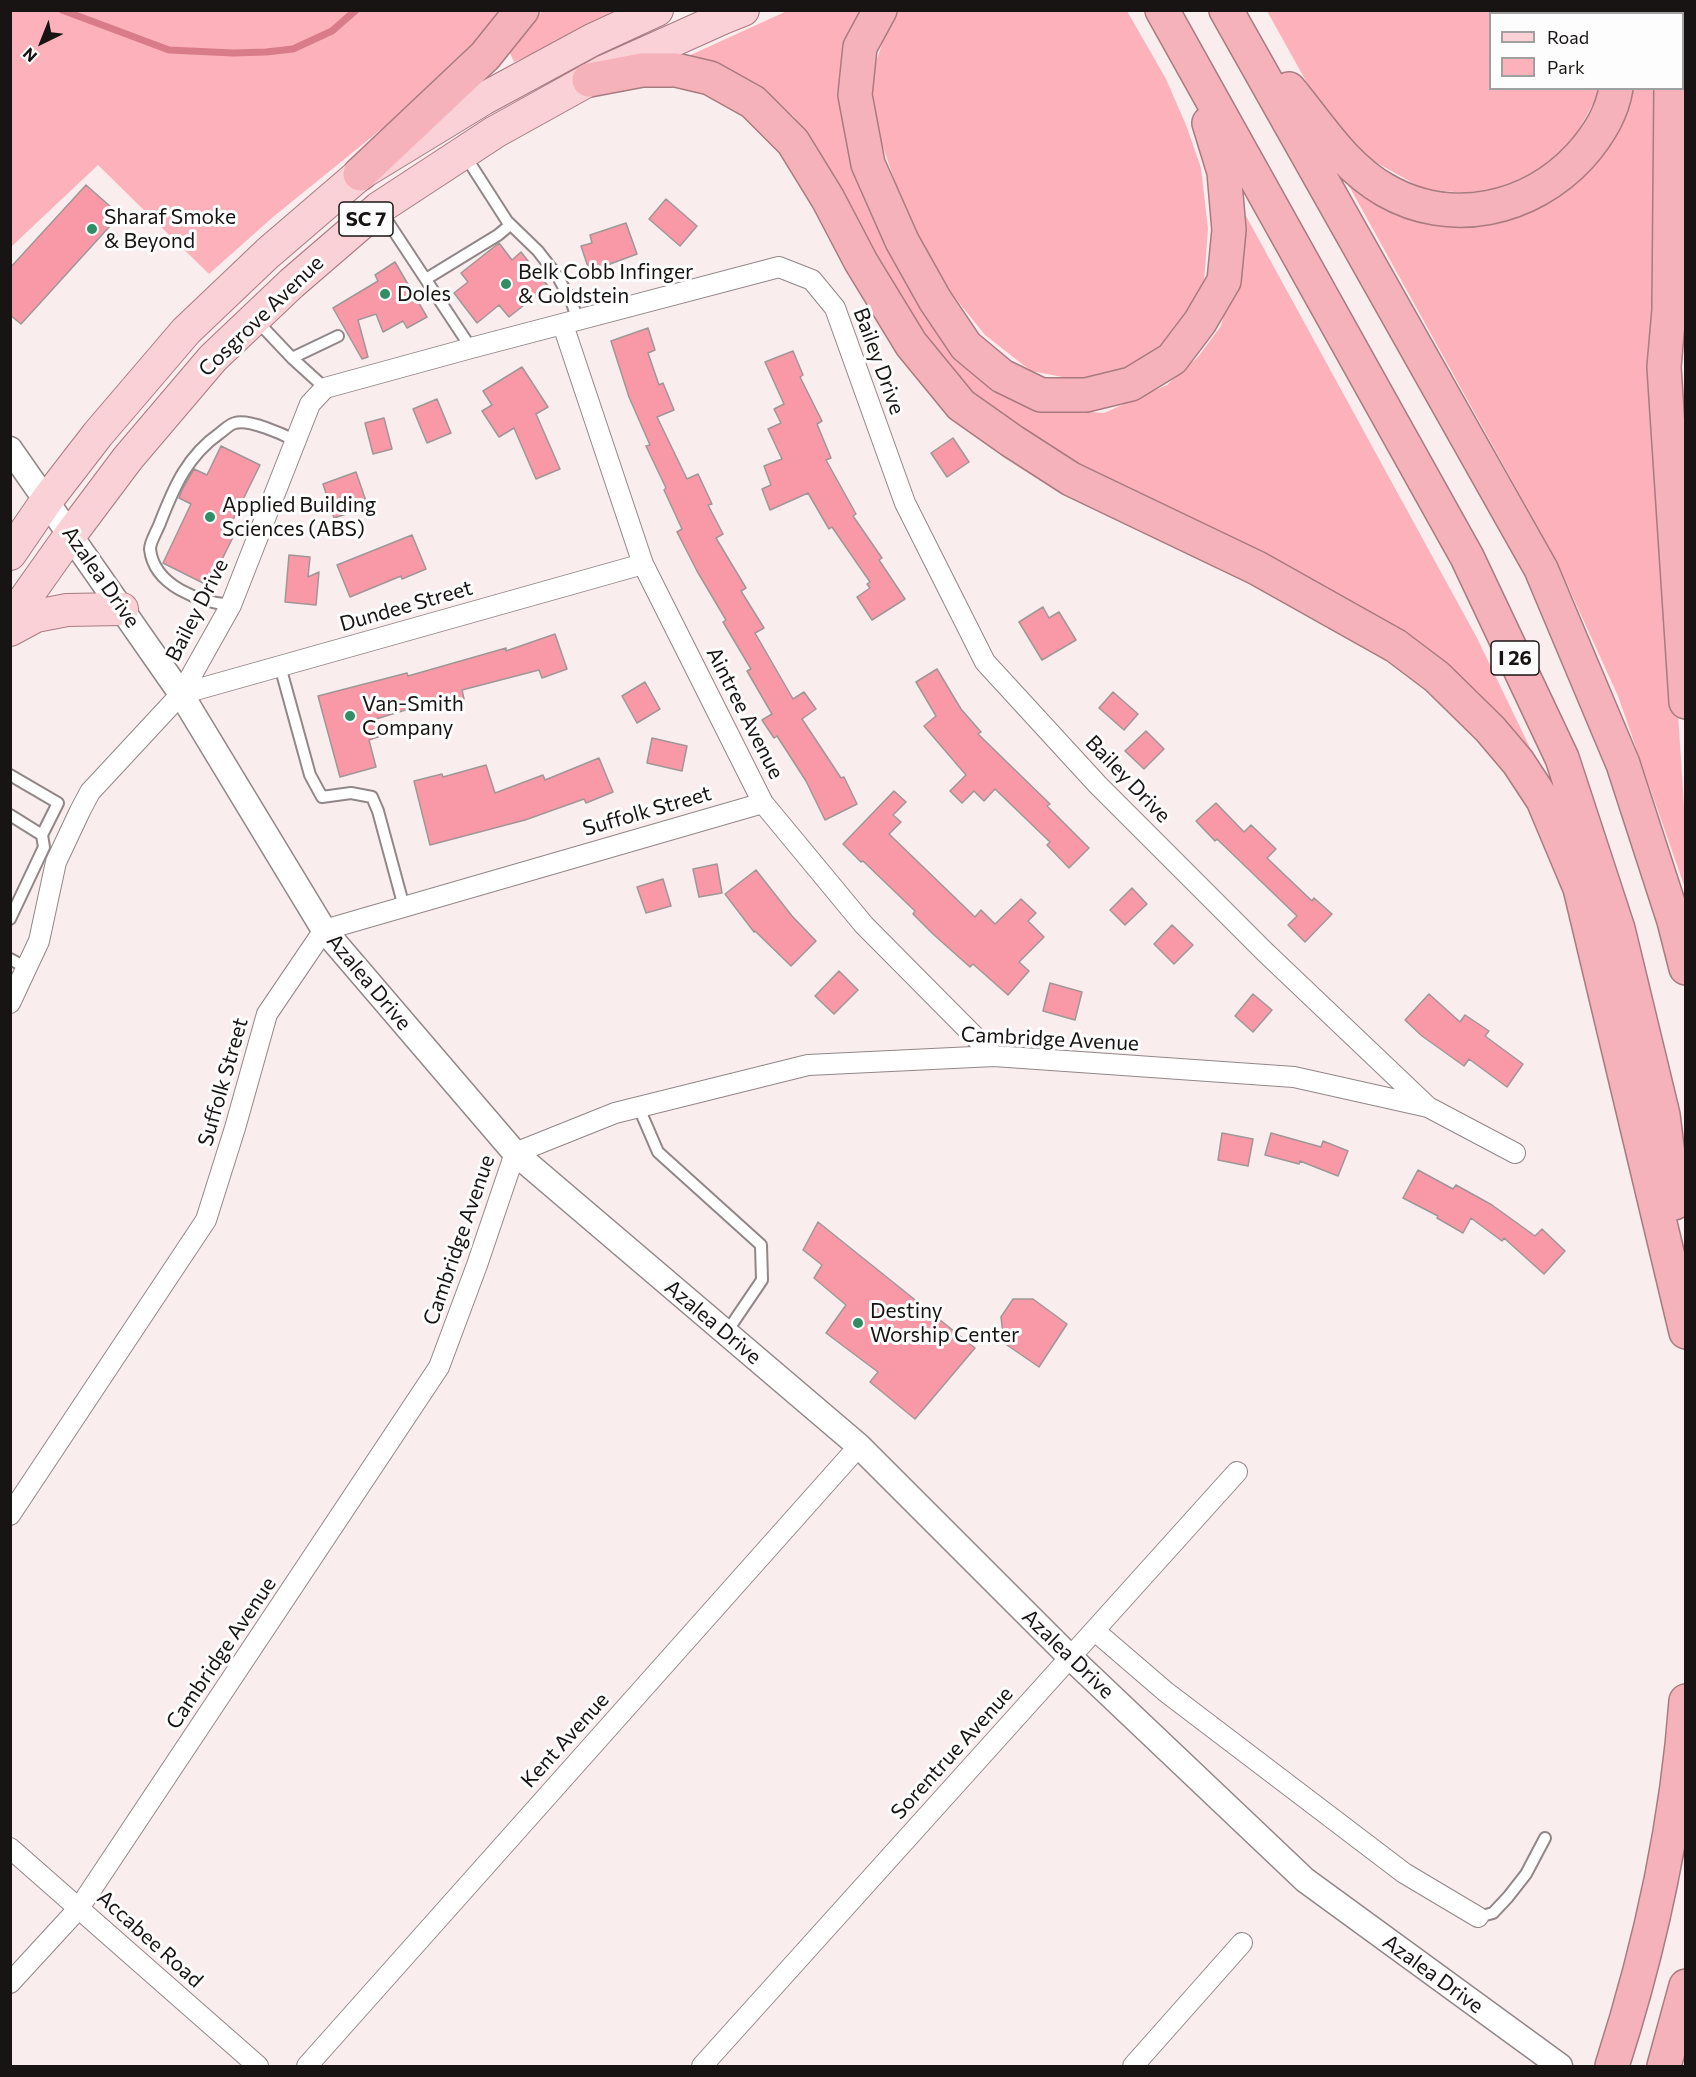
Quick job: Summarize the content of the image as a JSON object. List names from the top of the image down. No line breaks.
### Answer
{"streets":{"highway":["I 26"],"main road":["SC 7","Cosgrove Avenue"],"street":["Bailey Drive","Azalea Drive","Dundee Street","Aintree Avenue","Suffolk Street","Cambridge Avenue","Kent Avenue","Sorentrue Avenue","Accabee Road"]},"crossings":[["Cosgrove Avenue","Azalea Drive"],["Bailey Drive","Azalea Drive"],["Bailey Drive","Dundee Street"],["Bailey Drive","Aintree Avenue"],["Bailey Drive","Cambridge Avenue"],["Azalea Drive","Dundee Street"],["Azalea Drive","Suffolk Street"],["Azalea Drive","Cambridge Avenue"],["Azalea Drive","Kent Avenue"],["Azalea Drive","Sorentrue Avenue"],["Dundee Street","Aintree Avenue"],["Aintree Avenue","Suffolk Street"],["Aintree Avenue","Cambridge Avenue"],["Cambridge Avenue","Accabee Road"]],"places":["Sharaf Smoke & Beyond","Belk Cobb Infinger & Goldstein","Doles","Applied Building Sciences (ABS)","Van-Smith Company","Destiny Worship Center"],"legend":["Road","Park"],"north":"bottom left"}
